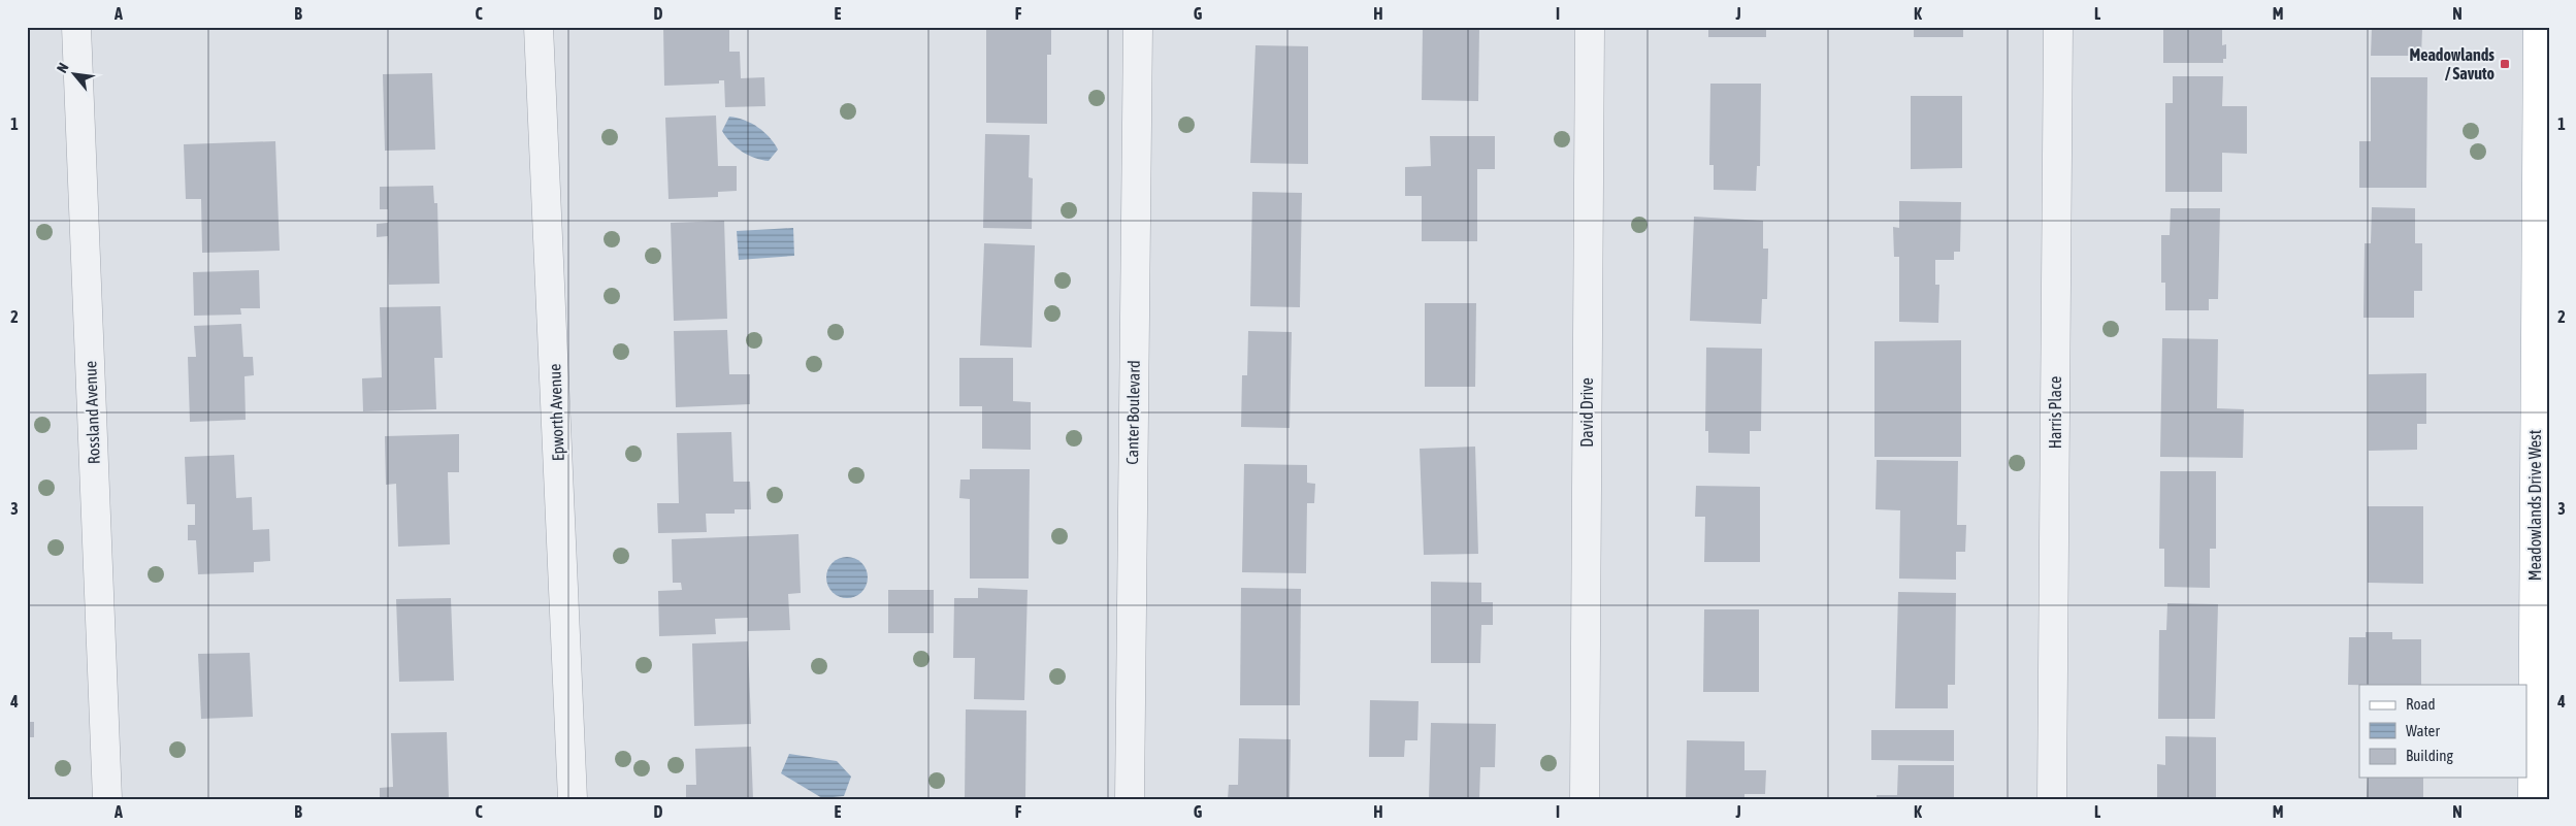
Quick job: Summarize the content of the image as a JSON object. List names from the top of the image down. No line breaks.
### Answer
{"streets":{"main road":["Meadowlands Drive West"],"street":["Rossland Avenue","Epworth Avenue","Canter Boulevard","David Drive","Harris Place"]},"places":{"transit":["Meadowlands / Savuto"]},"legend":["Road","Water","Building"],"north":"top left","grid":{"columns":["A","B","C","D","E","F","G","H","I","J","K","L","M","N"],"rows":["1","2","3","4"]}}
